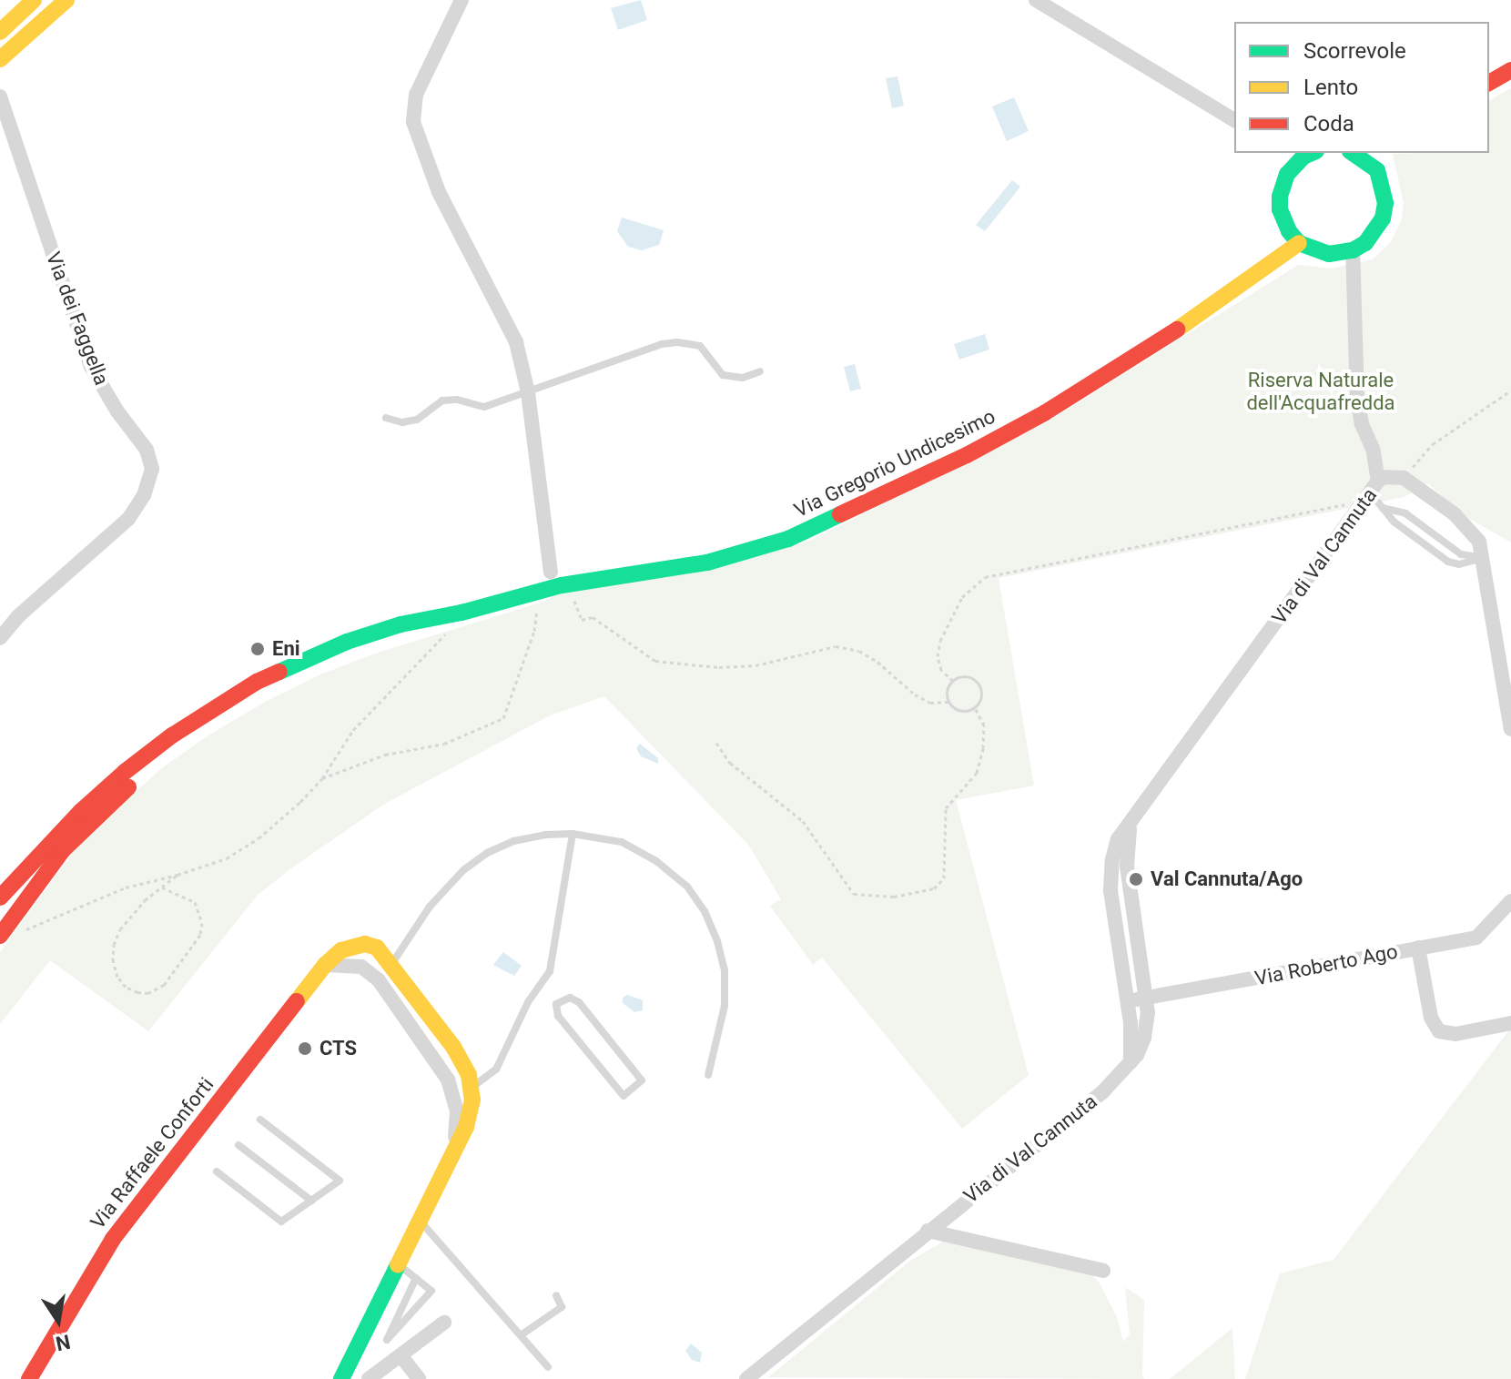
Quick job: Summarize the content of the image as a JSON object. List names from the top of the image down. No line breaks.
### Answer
{"streets":{"main road":["Via Gregorio Undicesimo","Via Raffaele Conforti"],"street":["Via dei Faggella","Via di Val Cannuta","Via Roberto Ago"]},"crossings":[["Via di Val Cannuta","Via Roberto Ago"]],"parks":["Riserva Naturale dell'Acquafredda"],"places":["Eni","Val Cannuta/Ago","CTS"],"legend":["Scorrevole","Lento","Coda"],"north":"bottom"}
